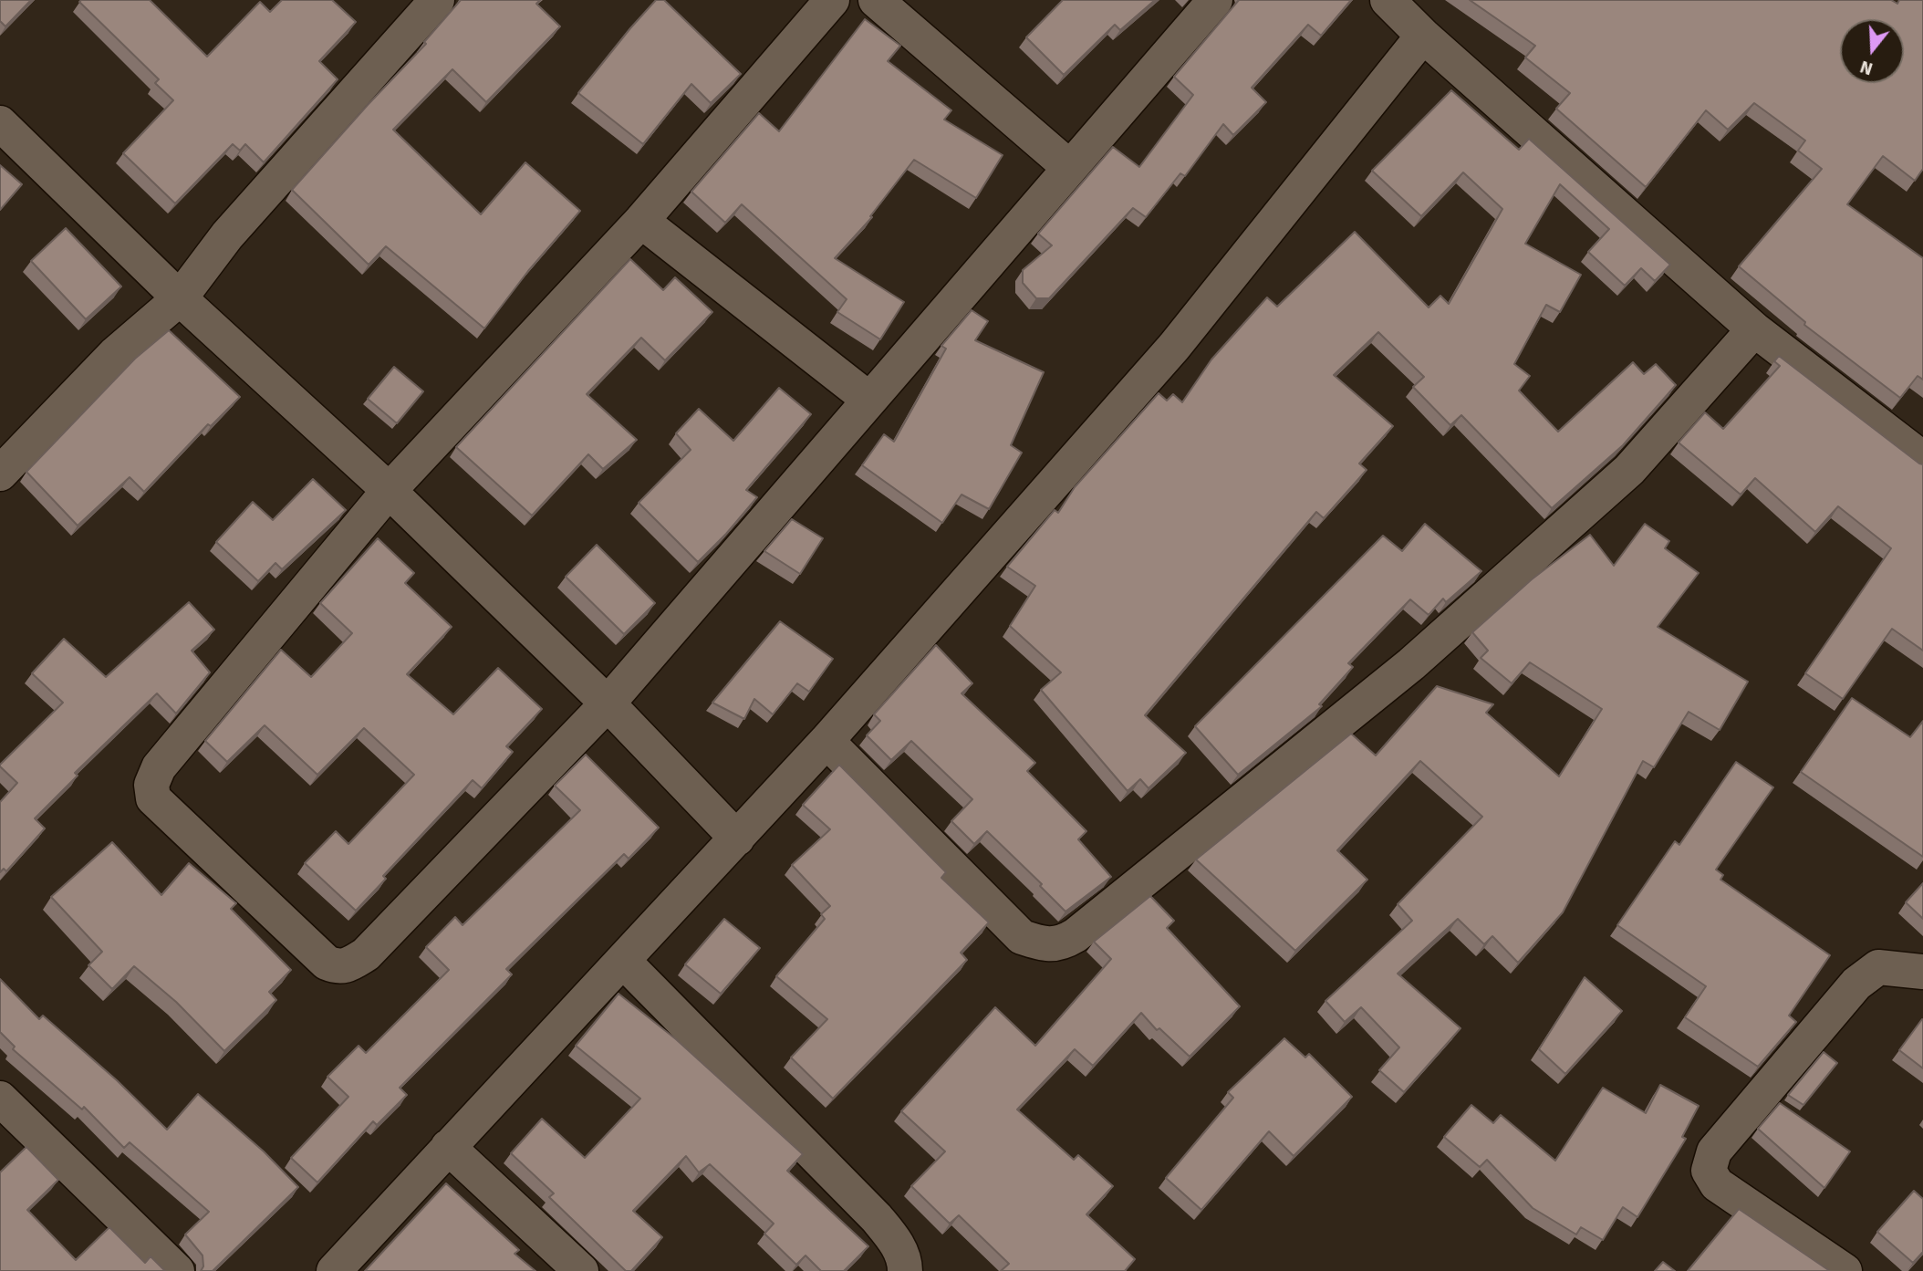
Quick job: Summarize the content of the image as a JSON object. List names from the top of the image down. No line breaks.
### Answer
{"north":"bottom"}
